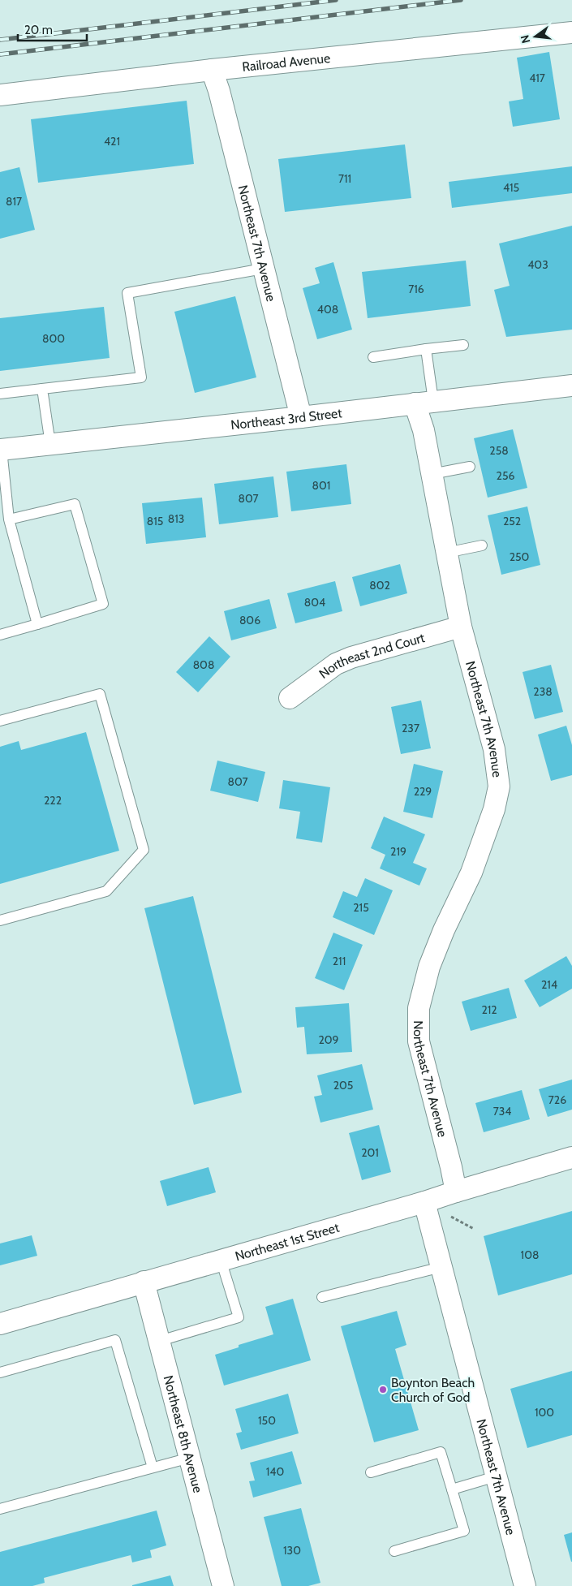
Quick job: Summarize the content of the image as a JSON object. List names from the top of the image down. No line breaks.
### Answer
{"streets":{"street":["Railroad Avenue","Northeast 7th Avenue","Northeast 3rd Street","Northeast 2nd Court","Northeast 1st Street","Northeast 8th Avenue"]},"crossings":[["Railroad Avenue","Northeast 7th Avenue"],["Northeast 7th Avenue","Northeast 3rd Street"],["Northeast 7th Avenue","Northeast 2nd Court"],["Northeast 7th Avenue","Northeast 1st Street"],["Northeast 1st Street","Northeast 8th Avenue"]],"places":["Boynton Beach Church of God"],"house_numbers":["417","421","711","415","817","403","716","408","800","258","256","801","807","813","815","252","250","802","804","806","808","238","237","807","229","222","219","215","211","214","212","209","205","726","734","201","108","100","150","140","130"],"scale_bar":"20 m","north":"left"}
